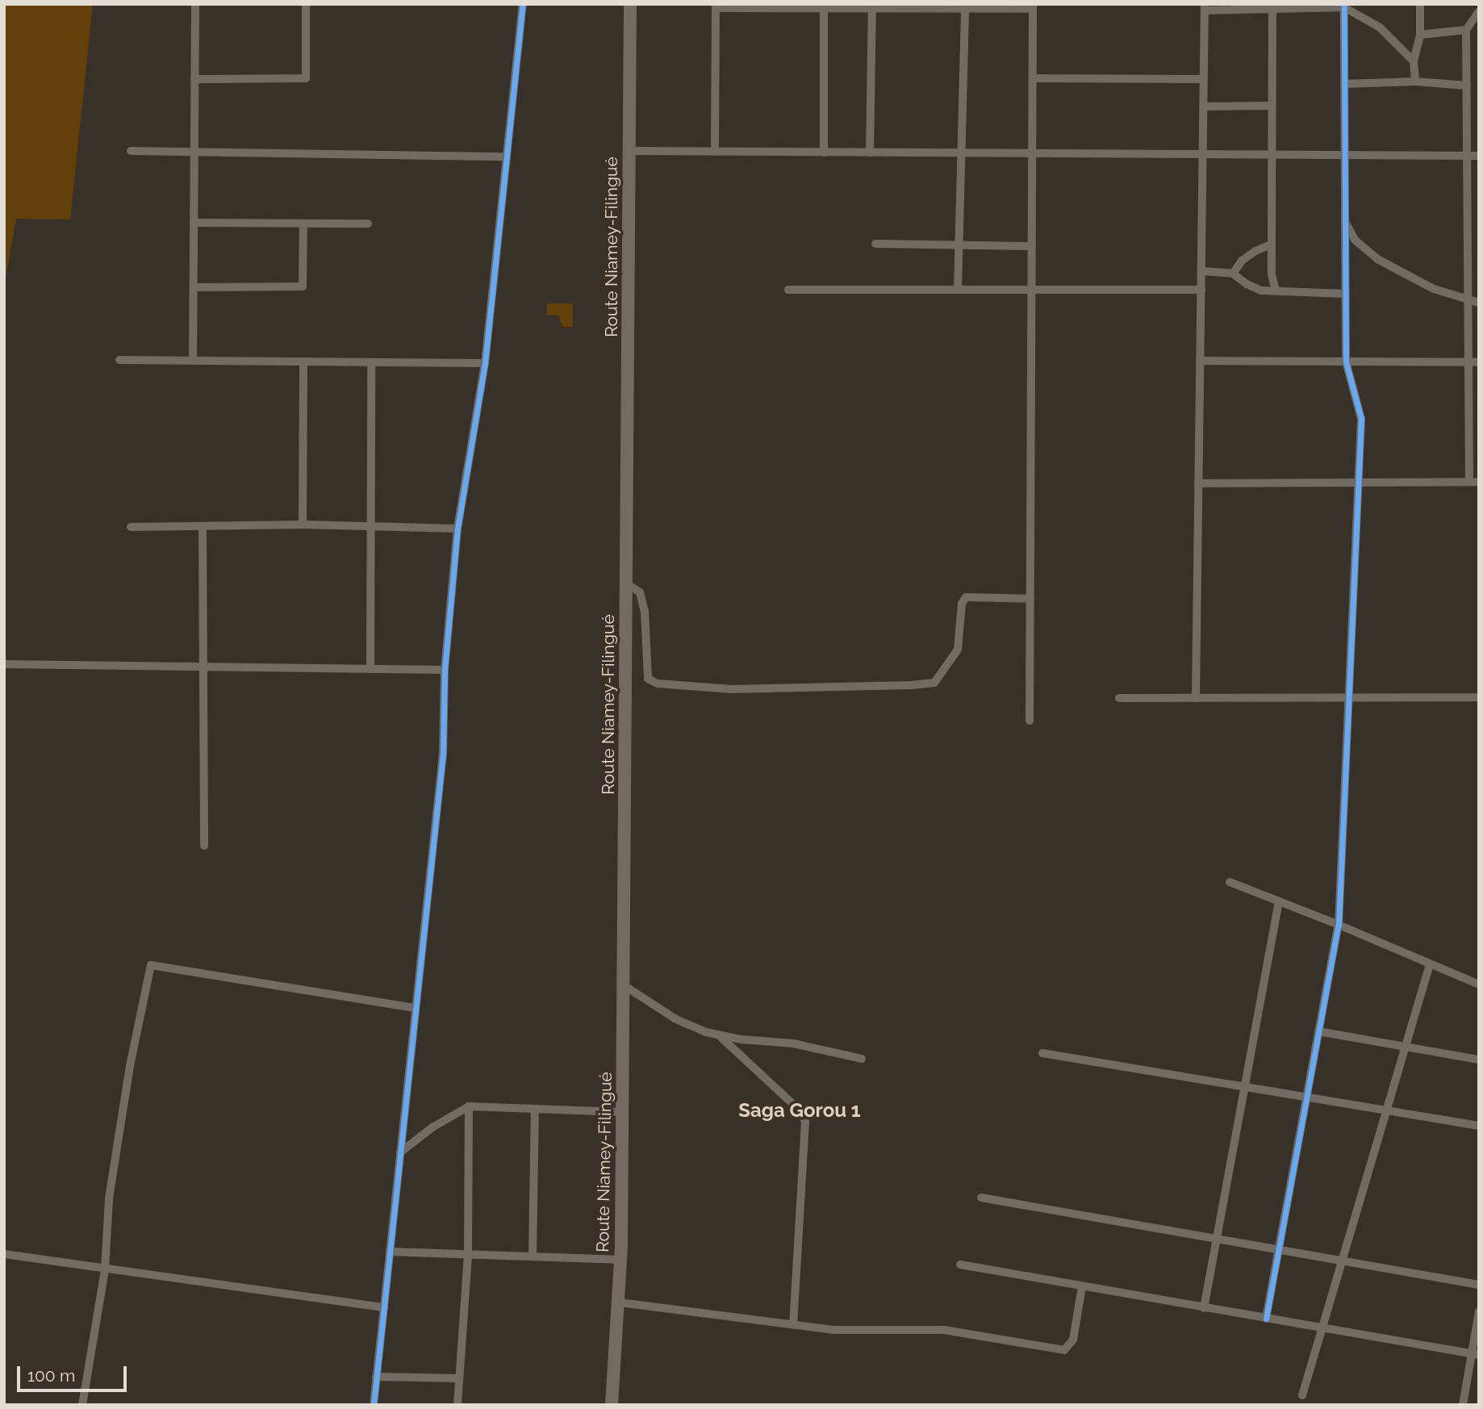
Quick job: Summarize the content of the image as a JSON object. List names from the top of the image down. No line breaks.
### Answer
{"streets":{"main road":["Route Niamey-Filingué"]},"districts":["Saga Gorou 1"],"scale_bar":"100 m"}
